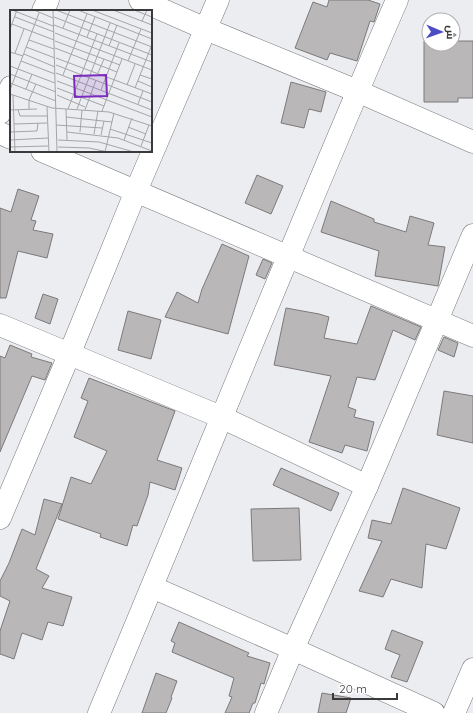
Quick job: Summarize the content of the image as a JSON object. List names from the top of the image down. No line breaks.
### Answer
{"scale_bar":"20 m","north":"right"}
